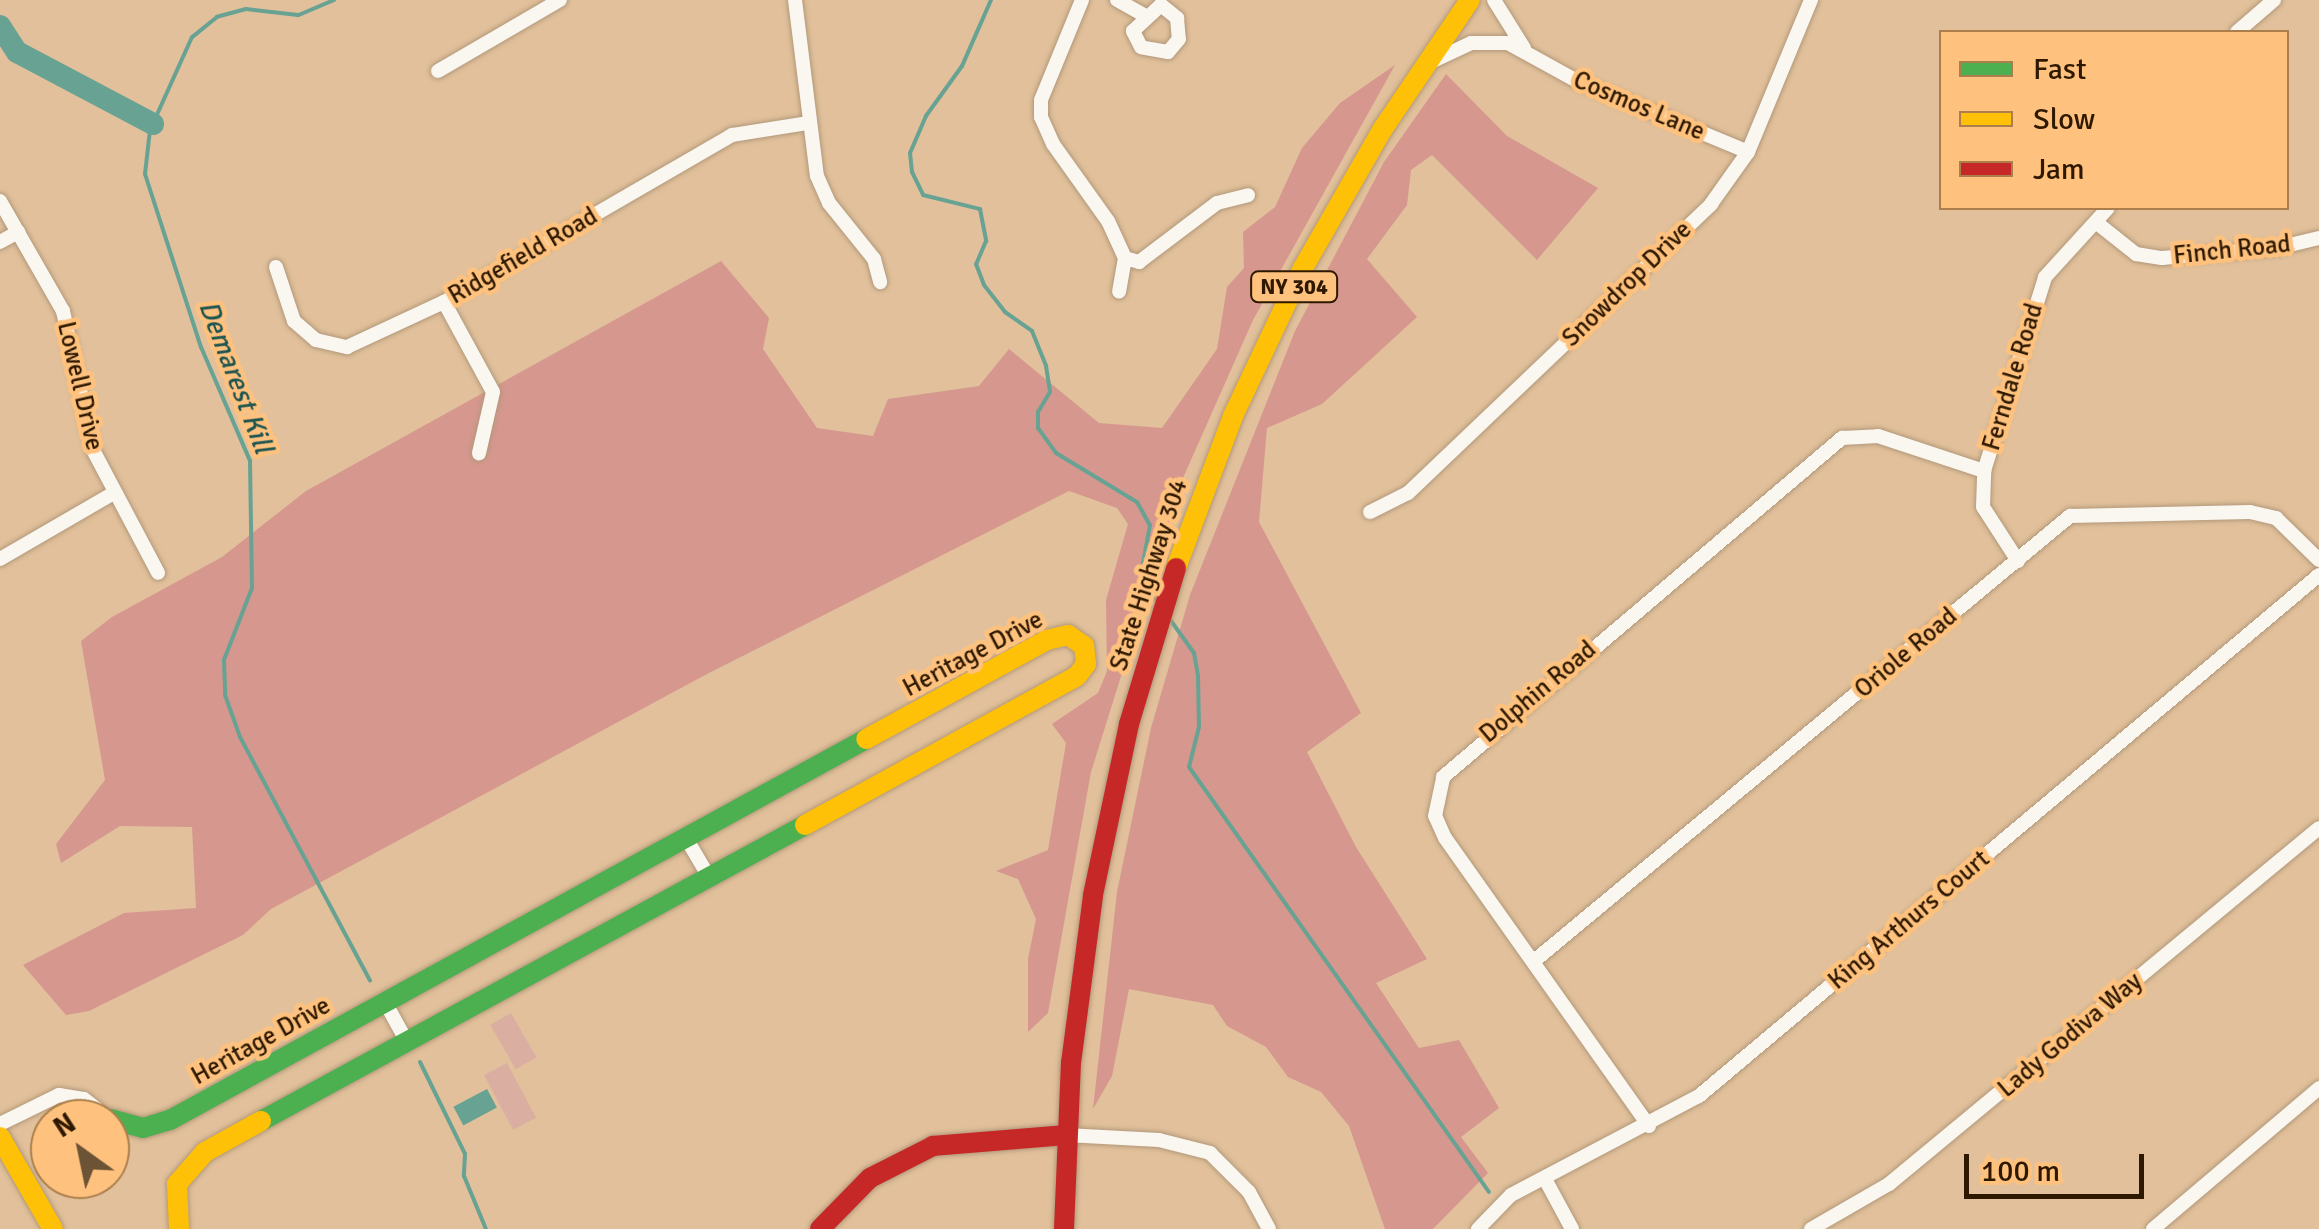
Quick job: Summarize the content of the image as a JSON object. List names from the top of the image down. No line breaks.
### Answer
{"streets":{"street":["Cosmos Lane","Finch Road","Ridgefield Road","Snowdrop Drive","NY 304","Ferndale Road","Lowell Drive","State Highway 304","Oriole Road","Heritage Drive","Dolphin Road","King Arthurs Court","Lady Godiva Way"]},"crossings":[["Cosmos Lane","Snowdrop Drive"],["Cosmos Lane","State Highway 304"],["Finch Road","Ferndale Road"],["Ferndale Road","Oriole Road"],["Ferndale Road","Dolphin Road"],["Oriole Road","Dolphin Road"],["Dolphin Road","King Arthurs Court"]],"water":["Demarest Kill"],"legend":["Fast","Slow","Jam"],"scale_bar":"100 m","north":"top left"}
